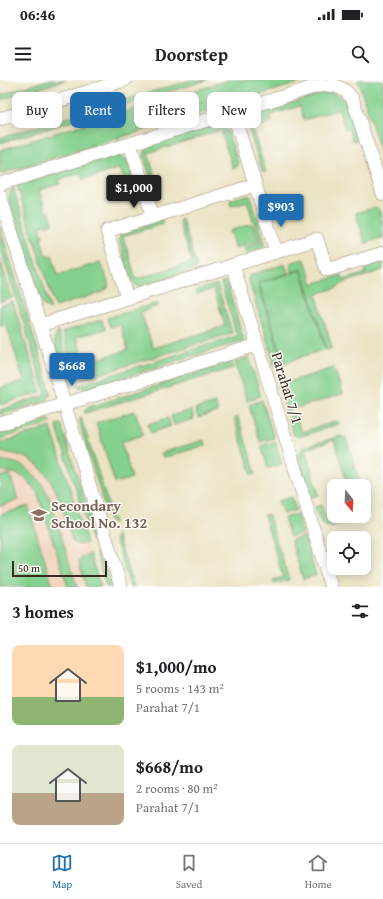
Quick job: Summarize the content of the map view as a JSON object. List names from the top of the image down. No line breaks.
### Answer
{"streets":{"street":["Parahat 7/1"]},"places":{"school or university":["Secondary School No. 132"]},"scale_bar":"50 m","north":"bottom","page":{"status":"06:46","header":"Doorstep","chip":["Buy","Rent","Filters","New"],"price":["$1,000","$903","$668"],"scale":"50 m","heading":"3 homes","list":[{"name":"$1,000/mo","note":"5 rooms · 143 m² · Parahat 7/1"},{"name":"$668/mo","note":"2 rooms · 80 m² · Parahat 7/1"}],"tabs":["Map","Saved","Home"]}}
